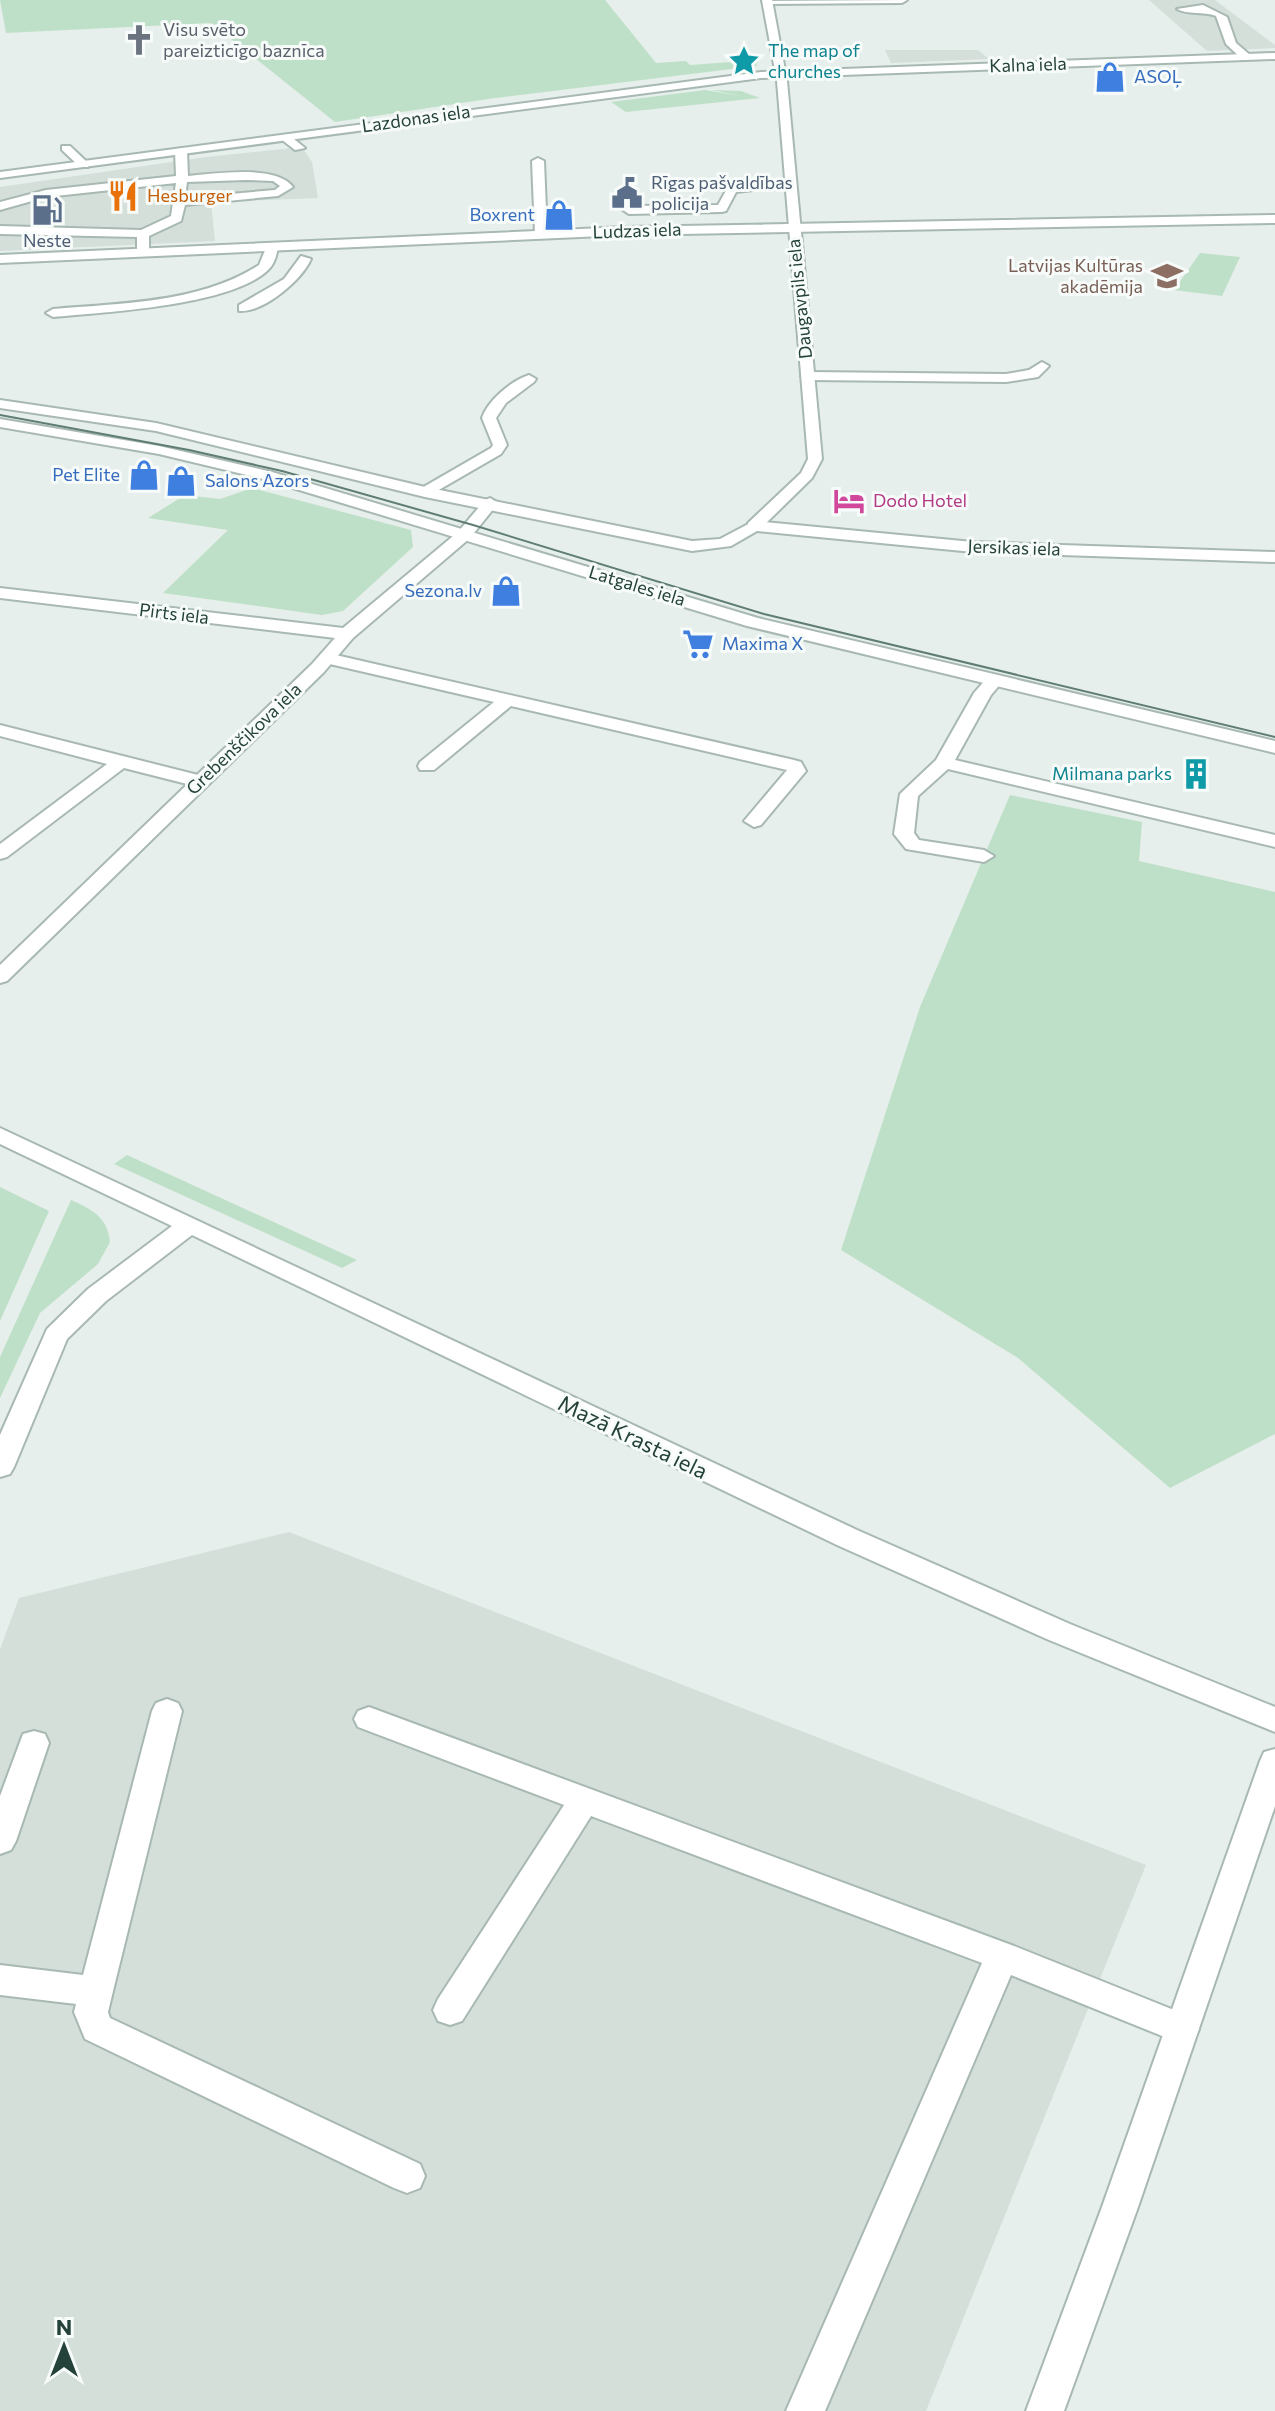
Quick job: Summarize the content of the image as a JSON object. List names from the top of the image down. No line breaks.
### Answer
{"streets":{"street":["Kalna iela","Lazdonas iela","Ludzas iela","Daugavpils iela","Jersikas iela","Latgales iela","Pirts iela","Grebenščikova iela","Mazā Krasta iela"]},"crossings":[["Kalna iela","Lazdonas iela"],["Kalna iela","Daugavpils iela"],["Lazdonas iela","Daugavpils iela"],["Ludzas iela","Daugavpils iela"],["Daugavpils iela","Jersikas iela"],["Daugavpils iela","Grebenščikova iela"],["Latgales iela","Grebenščikova iela"],["Pirts iela","Grebenščikova iela"]],"places":{"church":["Visu svēto pareizticīgo baznīca"],"place":["The map of churches"],"shop":["ASOĻ","Boxrent","Pet Elite","Salons Azors","Sezona.lv"],"public building":["Rīgas pašvaldības policija"],"restaurant":["Hesburger"],"fuel station":["Neste"],"school or university":["Latvijas Kultūras akadēmija"],"hotel":["Dodo Hotel"],"supermarket":["Maxima X"],"building":["Milmana parks"]},"north":"top"}
